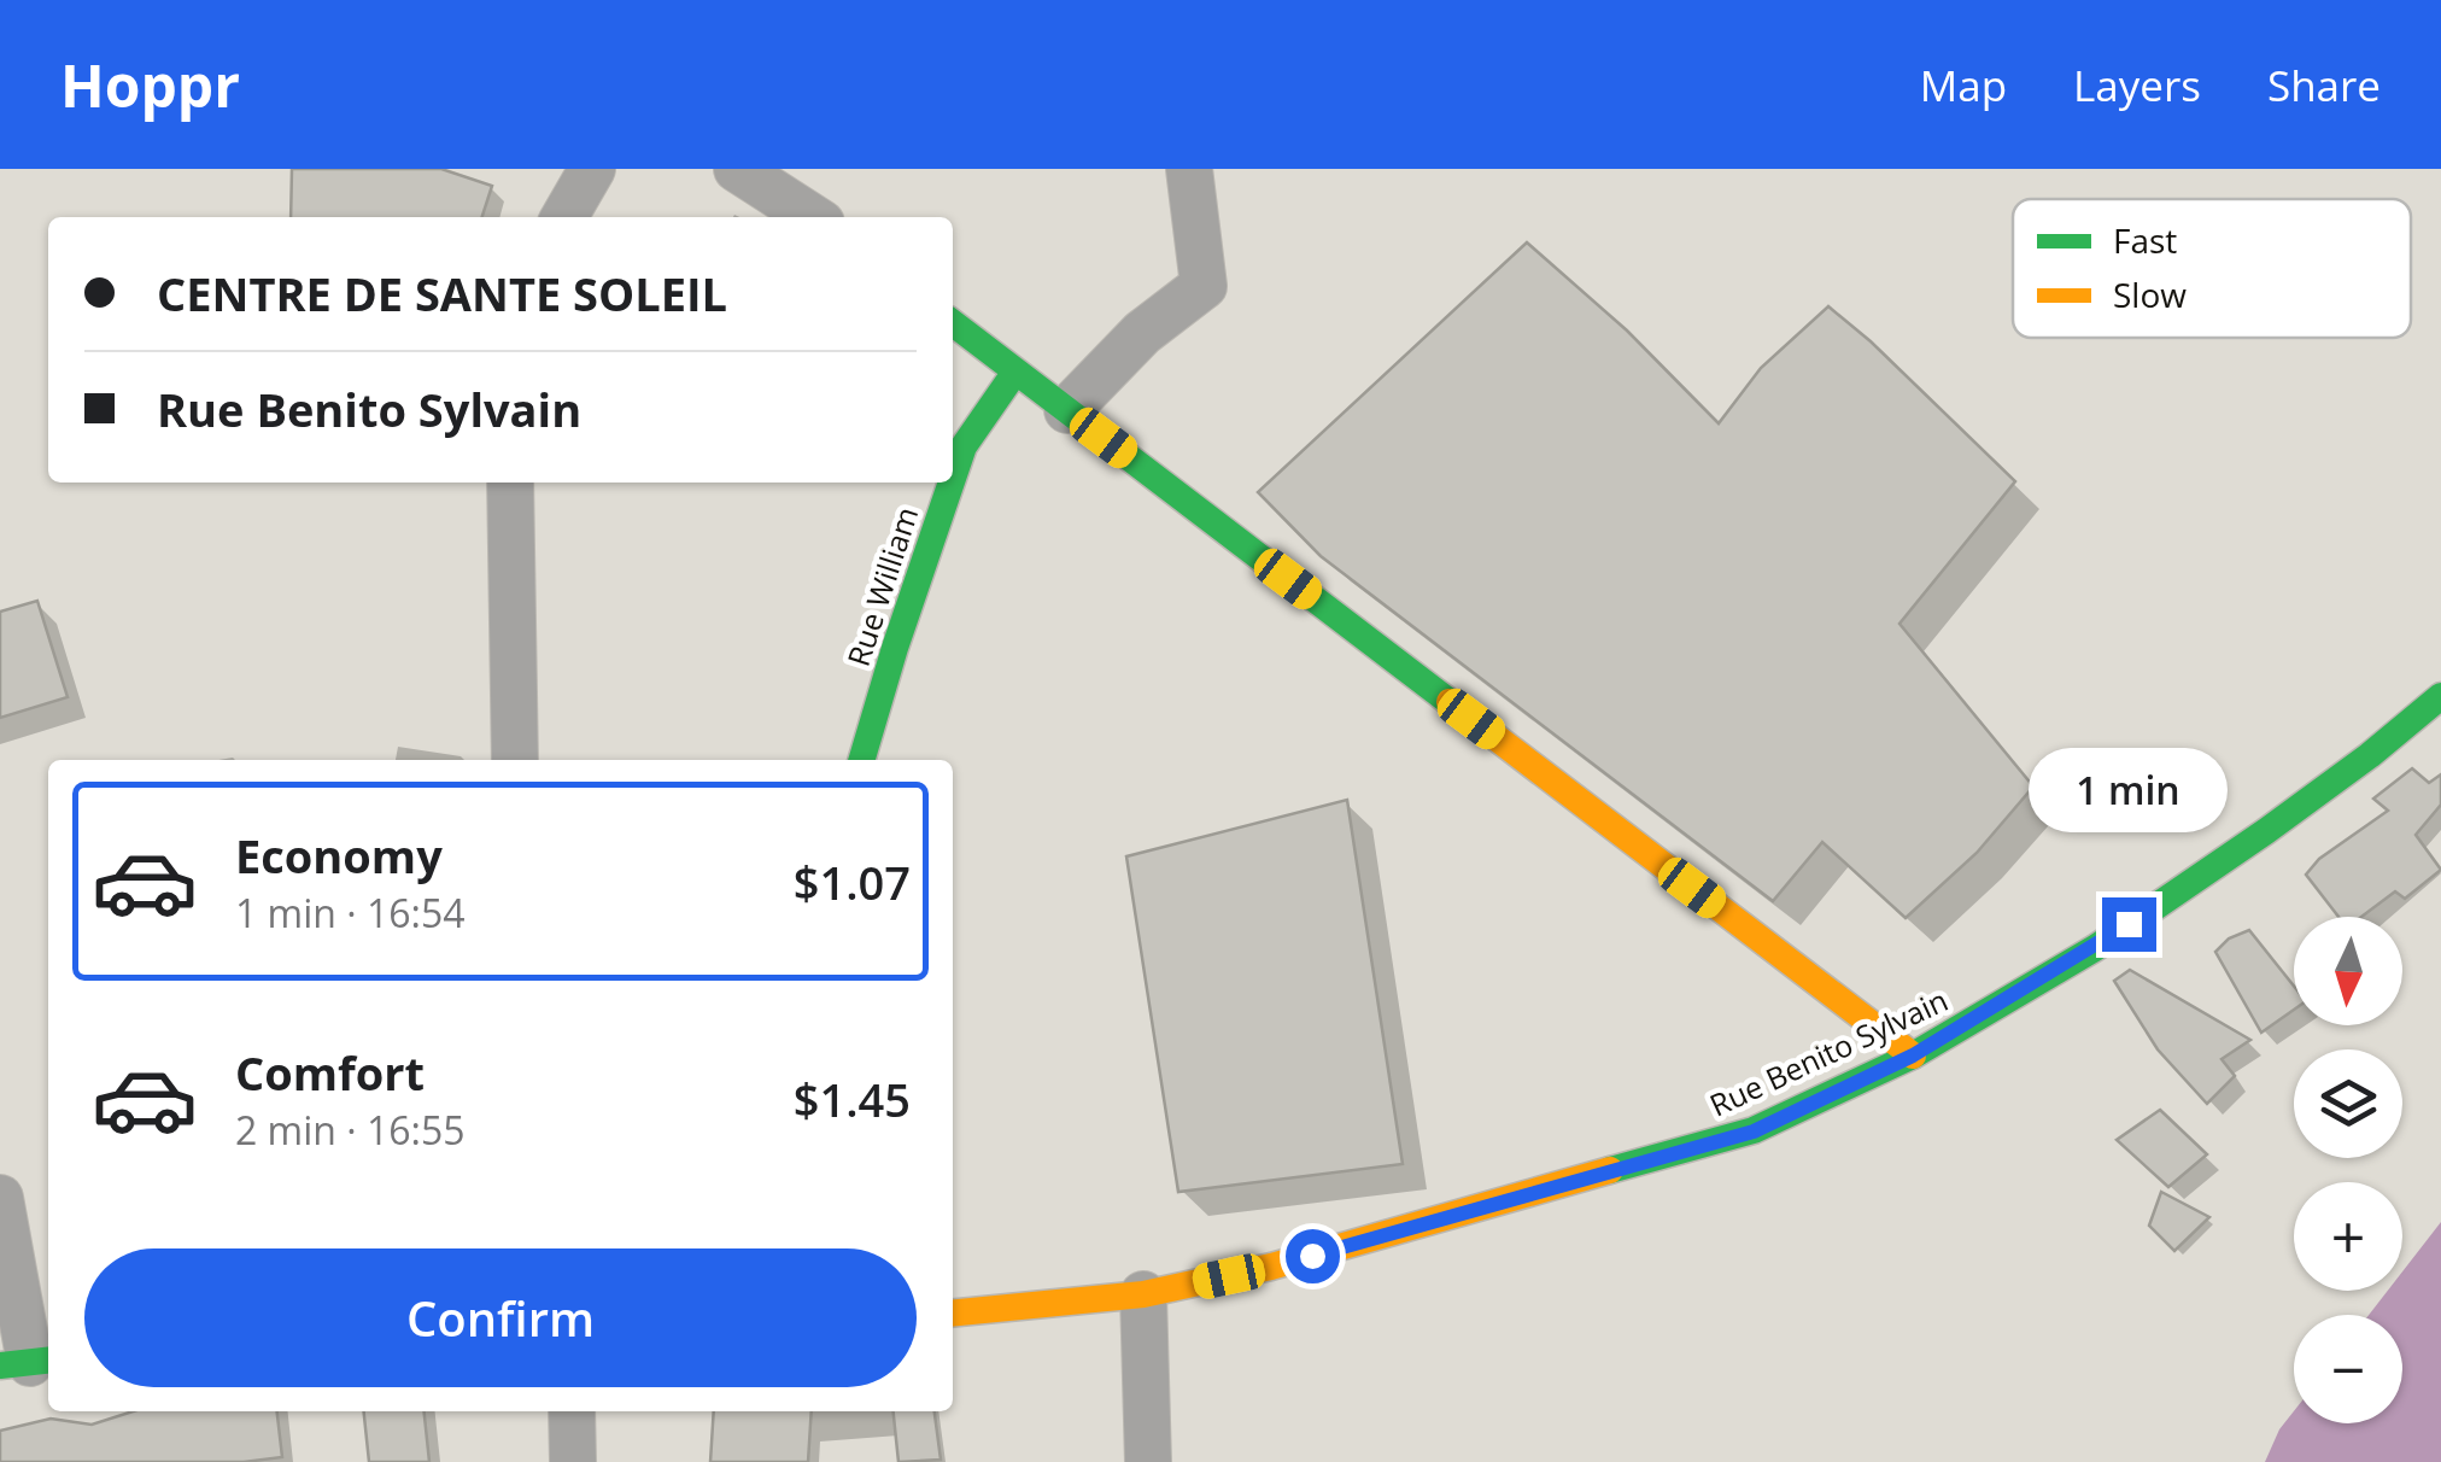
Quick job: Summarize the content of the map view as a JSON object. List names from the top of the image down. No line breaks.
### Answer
{"streets":{"street":["Rue William","Rue Benito Sylvain"]},"legend":["Fast","Slow"],"north":"bottom","page":{"header":"Hoppr","nav":["Map","Layers","Share"],"banner":["CENTRE DE SANTE SOLEIL","Rue Benito Sylvain"],"bubble":"1 min","list":[{"name":"Economy","note":"1 min · 16:54","value":"$1.07"},{"name":"Comfort","note":"2 min · 16:55","value":"$1.45"}],"map_buttons":["+","−"],"buttons":"Confirm"}}
